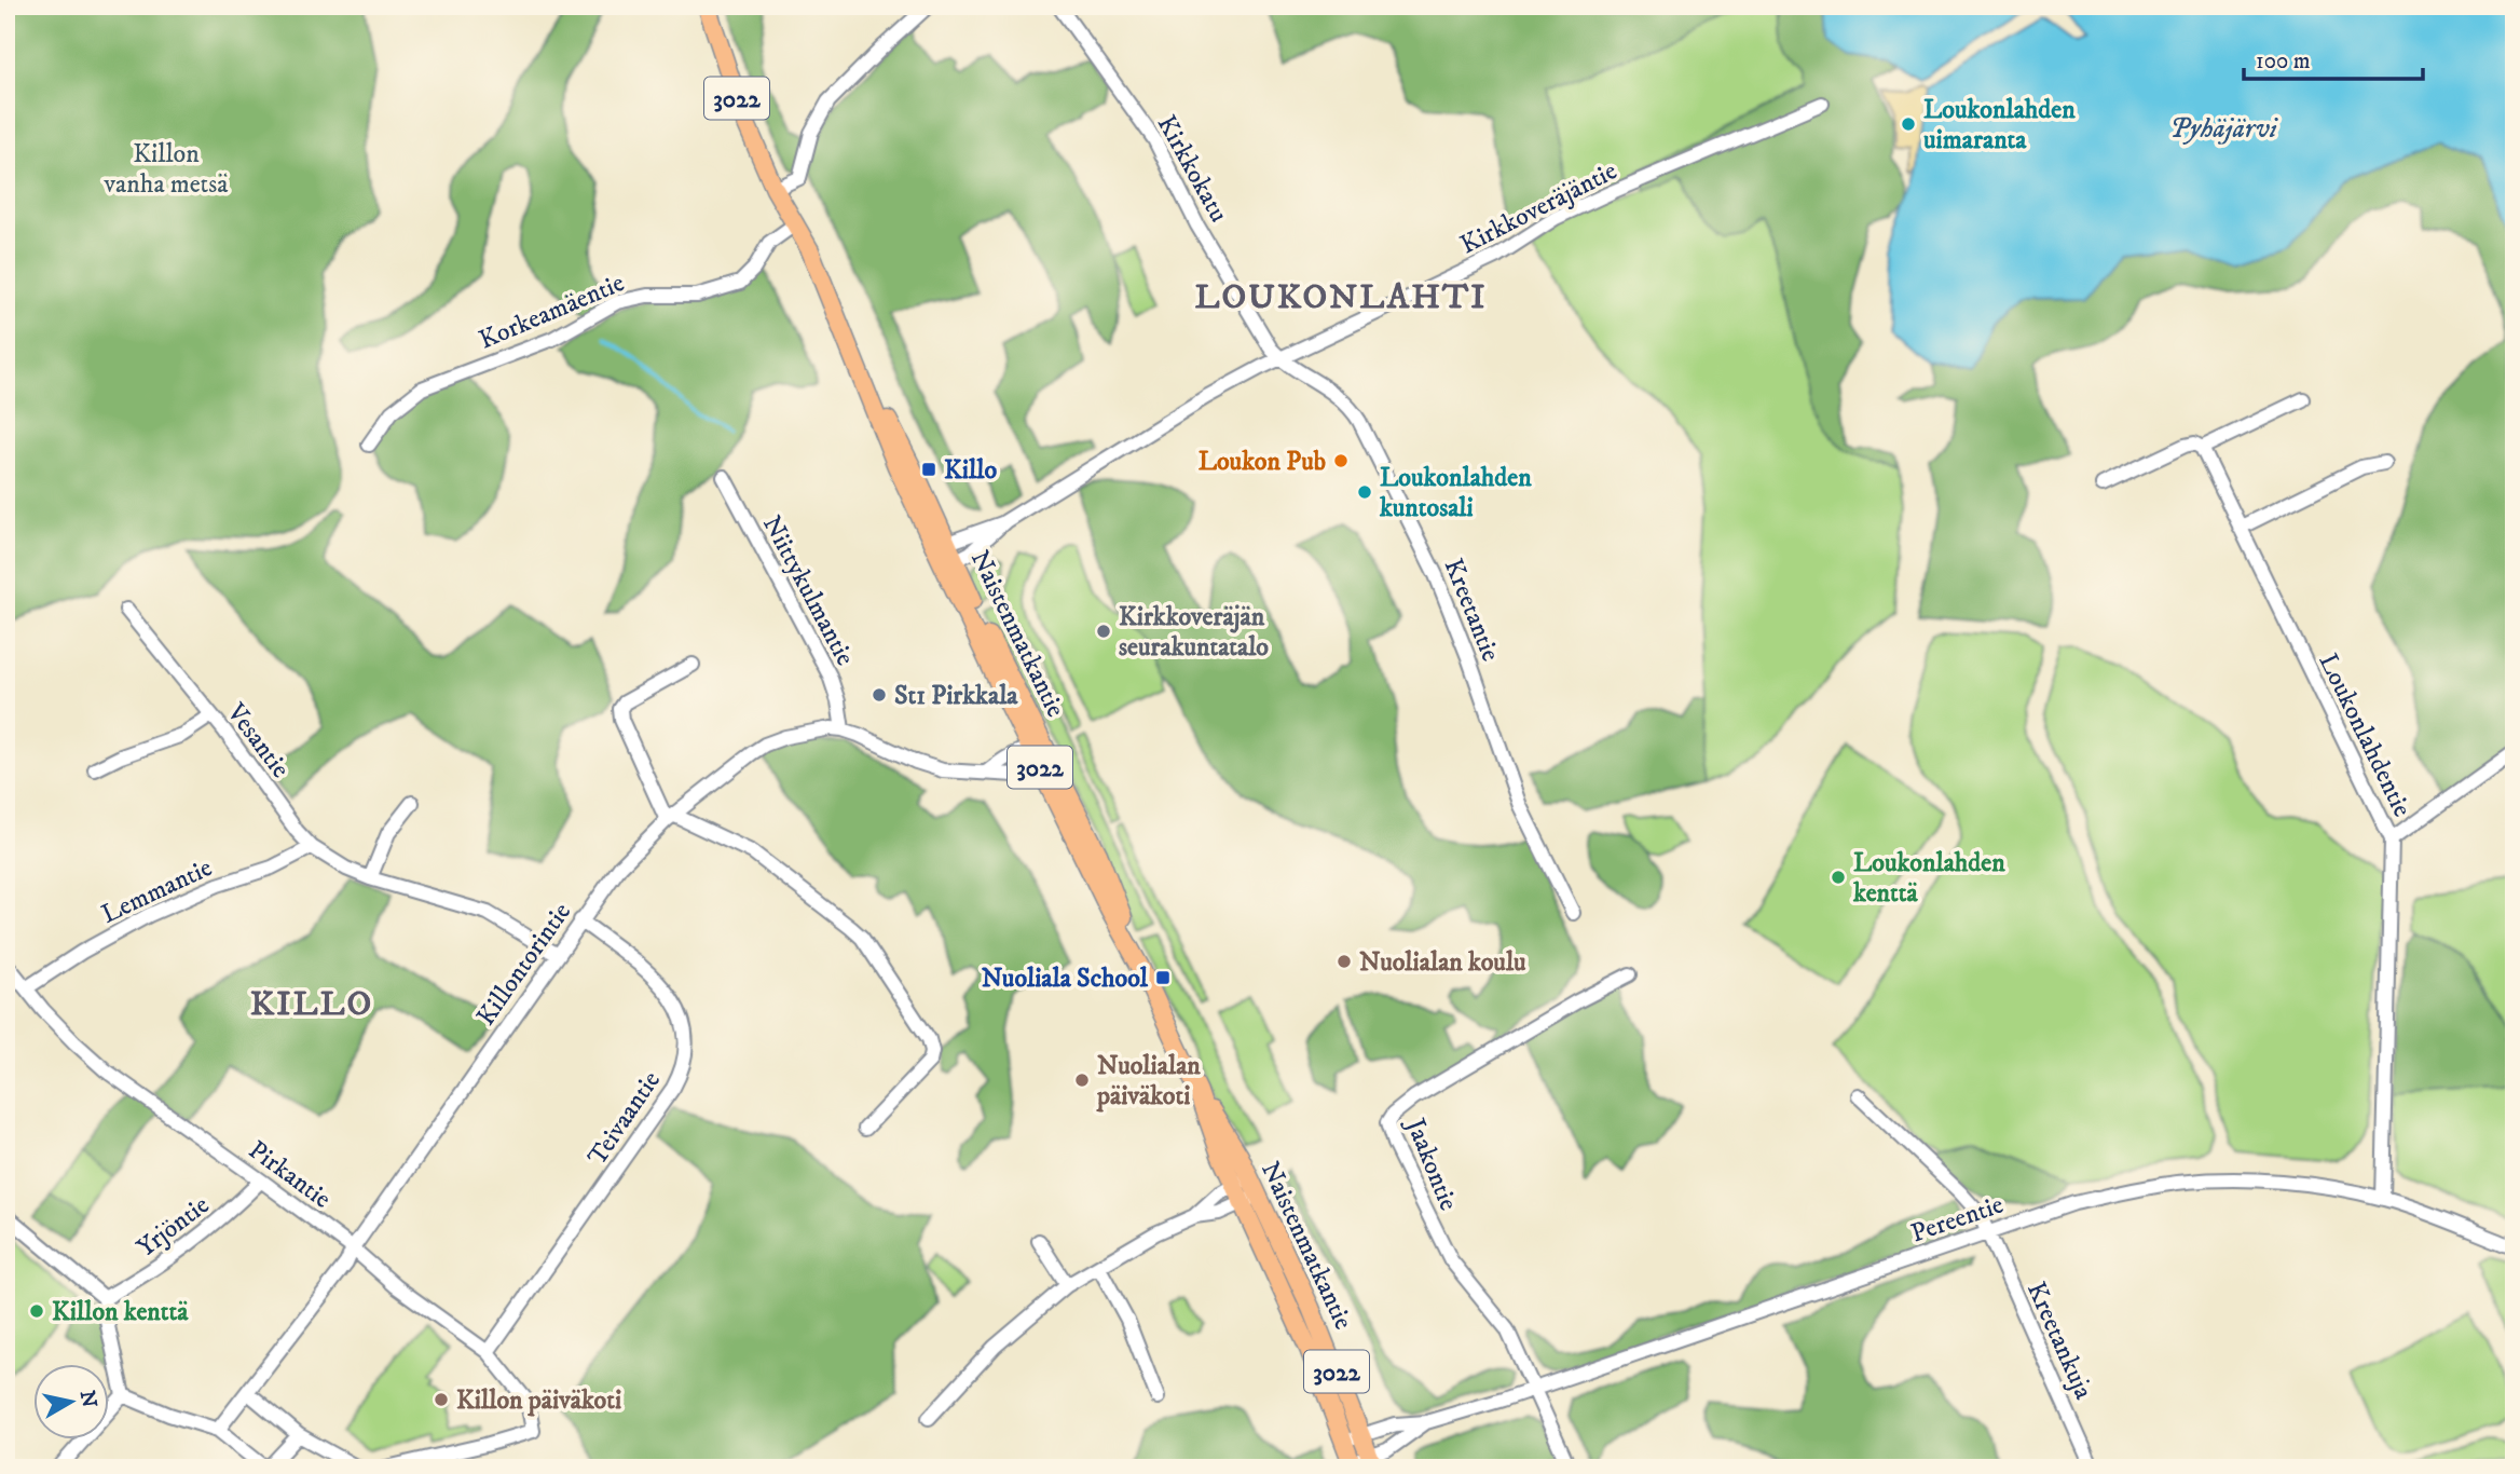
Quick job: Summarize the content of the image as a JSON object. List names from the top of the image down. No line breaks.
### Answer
{"streets":{"main road":["3022","Naistenmatkantie"],"street":["Kirkkokatu","Kirkkoveräjäntie","Korkeamäentie","Niittykulmantie","Kreetantie","Loukonlahdentie","Vesantie","Lemmantie","Killontorintie","Teivaantie","Jaakontie","Pirkantie","Pereentie","Yrjöntie","Kreetankuja"]},"crossings":[["Kirkkokatu","Kirkkoveräjäntie"],["Kirkkokatu","Kreetantie"],["Kirkkoveräjäntie","Kreetantie"],["Kirkkoveräjäntie","Naistenmatkantie"],["Korkeamäentie","Naistenmatkantie"],["Niittykulmantie","Killontorintie"],["Naistenmatkantie","Killontorintie"],["Naistenmatkantie","Pereentie"],["Loukonlahdentie","Pereentie"],["Vesantie","Lemmantie"],["Vesantie","Killontorintie"],["Lemmantie","Pirkantie"],["Killontorintie","Teivaantie"],["Killontorintie","Pirkantie"],["Teivaantie","Pirkantie"],["Jaakontie","Pereentie"],["Pirkantie","Yrjöntie"],["Pereentie","Kreetankuja"]],"districts":["LOUKONLAHTI","KILLO"],"water":["Pyhäjärvi"],"parks":["Killon vanha metsä"],"places":{"other":["Loukonlahden uimaranta","Loukon Pub","Loukonlahden kuntosali","Kirkkoveräjän seurakuntatalo","St1 Pirkkala","Loukonlahden kenttä","Nuolialan koulu","Nuolialan päiväkoti","Killon kenttä","Killon päiväkoti"],"transit":["Killo","Nuoliala School"]},"scale_bar":"100 m","north":"right"}
